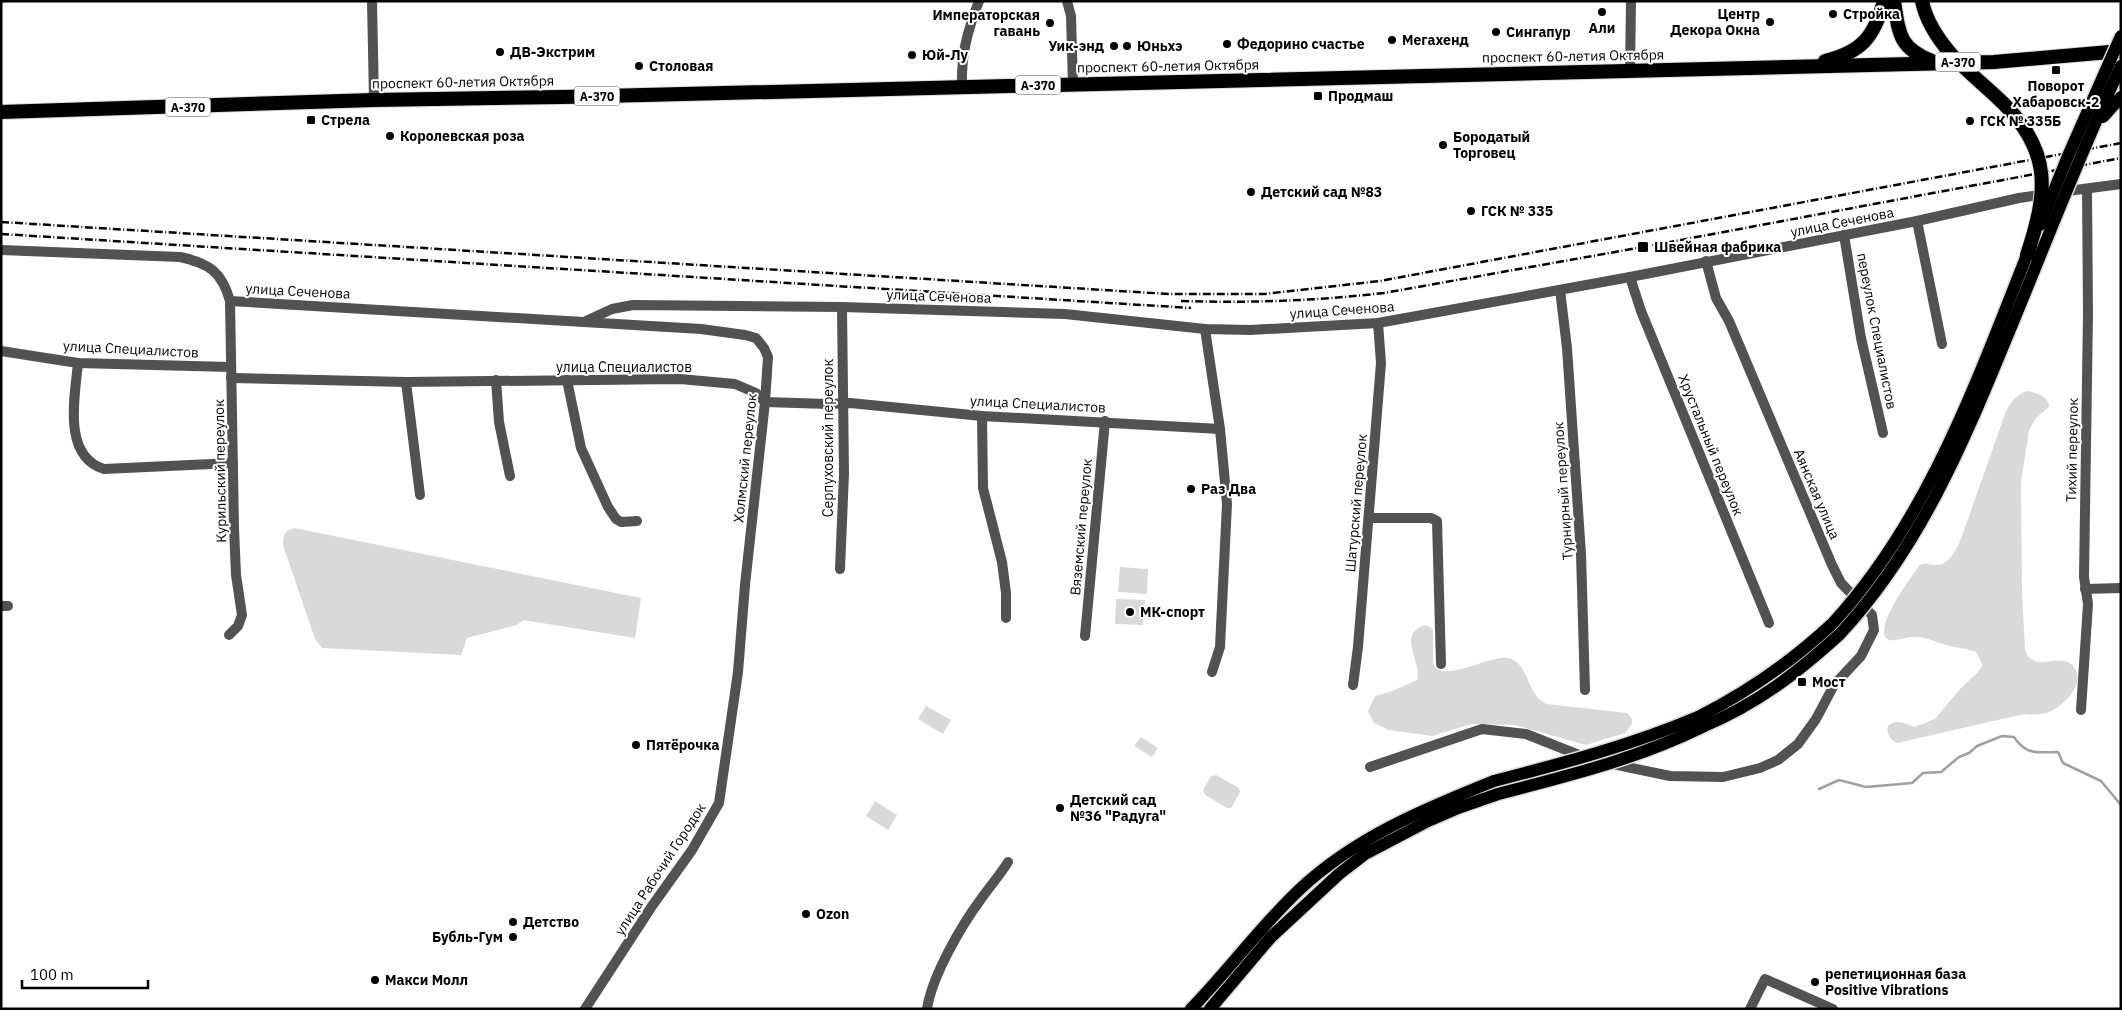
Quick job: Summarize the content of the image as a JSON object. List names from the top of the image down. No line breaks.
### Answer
{"streets":{"highway":["проспект 60-летия Октября","А-370"],"street":["улица Сеченова","переулок Специалистов","улица Специалистов","Серпуховский переулок","Хрустальный переулок","Тихий переулок","Холмский переулок","Курильский переулок","Турнирный переулок","Аянская улица","Шатурский переулок","Вяземский переулок","улица Рабочий Городок"]},"crossings":[["проспект 60-летия Октября","А-370"],["улица Сеченова","переулок Специалистов"],["улица Сеченова","Серпуховский переулок"],["улица Сеченова","Хрустальный переулок"],["улица Сеченова","Тихий переулок"],["улица Сеченова","Холмский переулок"],["улица Сеченова","Курильский переулок"],["улица Сеченова","Турнирный переулок"],["улица Сеченова","Аянская улица"],["улица Сеченова","Шатурский переулок"],["улица Специалистов","Серпуховский переулок"],["улица Специалистов","Холмский переулок"],["улица Специалистов","Курильский переулок"],["улица Специалистов","Вяземский переулок"],["Холмский переулок","улица Рабочий Городок"]],"places":{"other":["Али","Стройка","Центр Декора Окна","Императорская гавань","Сингапур","Мегахенд","Федорино счастье","Уик-энд","Юньхэ","ДВ-Экстрим","Юй-Лу","Столовая","ГСК № 335Б","Королевская роза","Бородатый Торговец","Детский сад №83","ГСК № 335","Раз Два","МК-спорт","Пятёрочка","Детский сад №36 \"Радуга\"","Ozon","Детство","Бубль-Гум","Макси Молл","репетиционная база Positive Vibrations"],"transit":["Поворот Хабаровск-2","Продмаш","Стрела","Швейная фабрика","Мост"]},"scale_bar":"100 m"}
